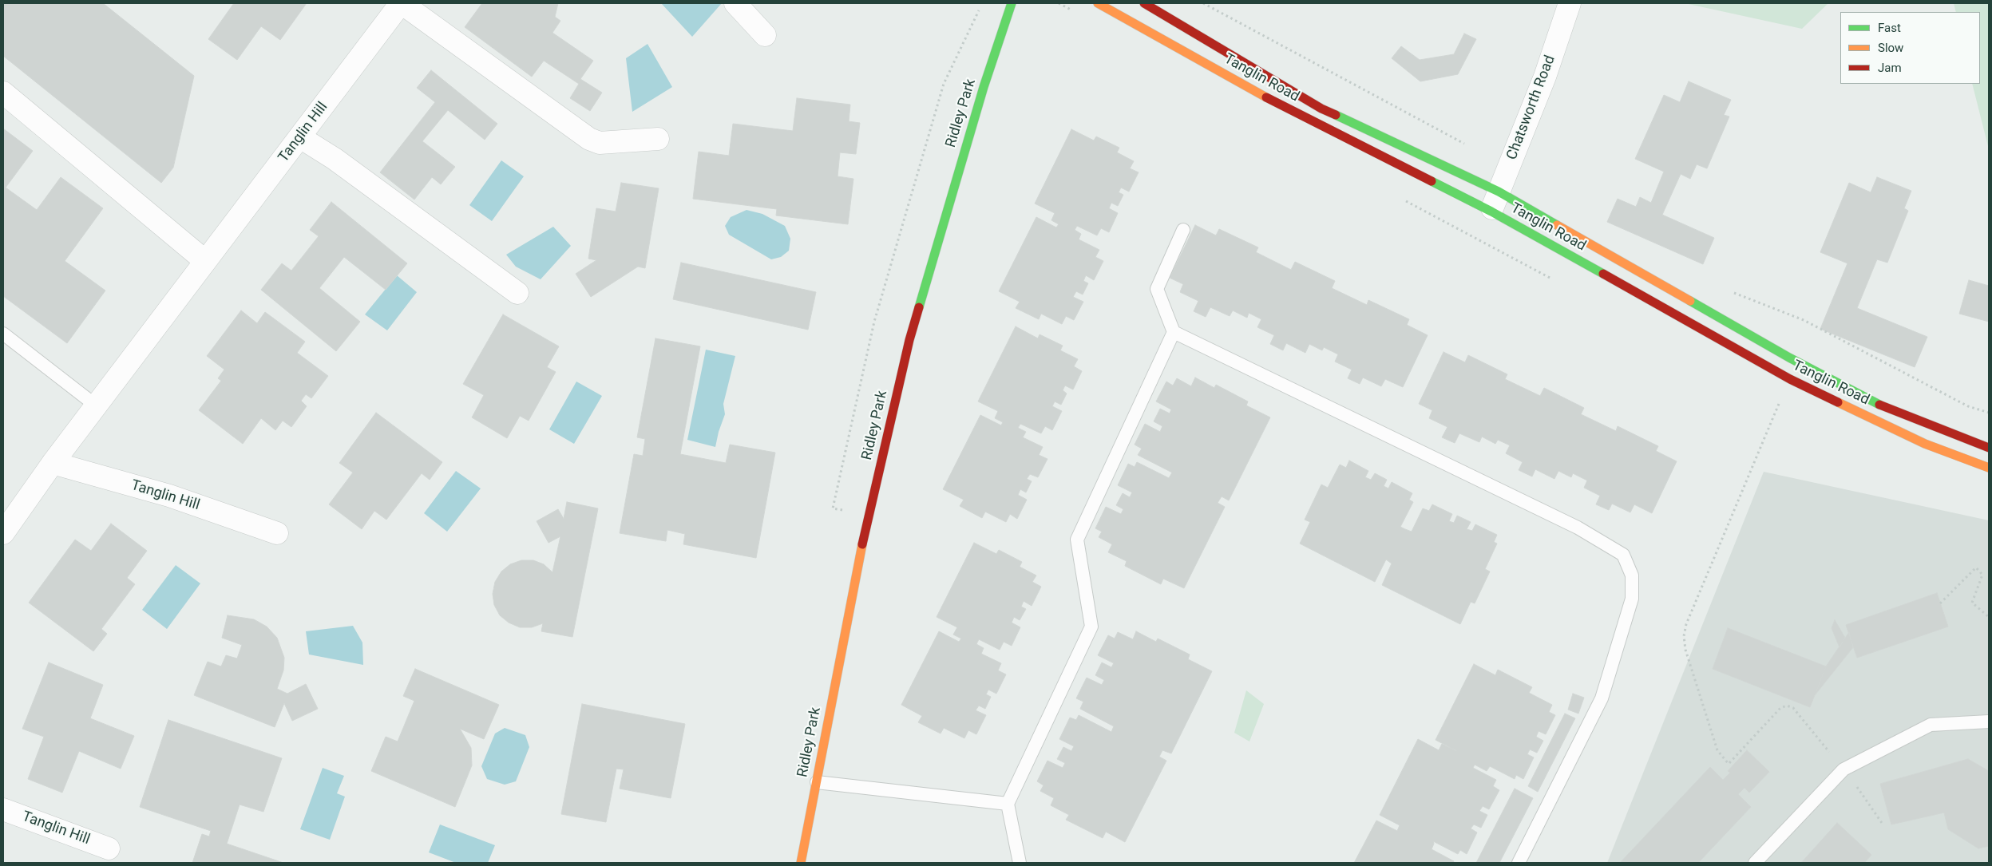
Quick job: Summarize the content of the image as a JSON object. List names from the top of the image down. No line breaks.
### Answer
{"streets":{"main road":["Tanglin Road","Ridley Park"],"street":["Chatsworth Road","Tanglin Hill"]},"crossings":[["Tanglin Road","Chatsworth Road"]],"legend":["Fast","Slow","Jam"]}
